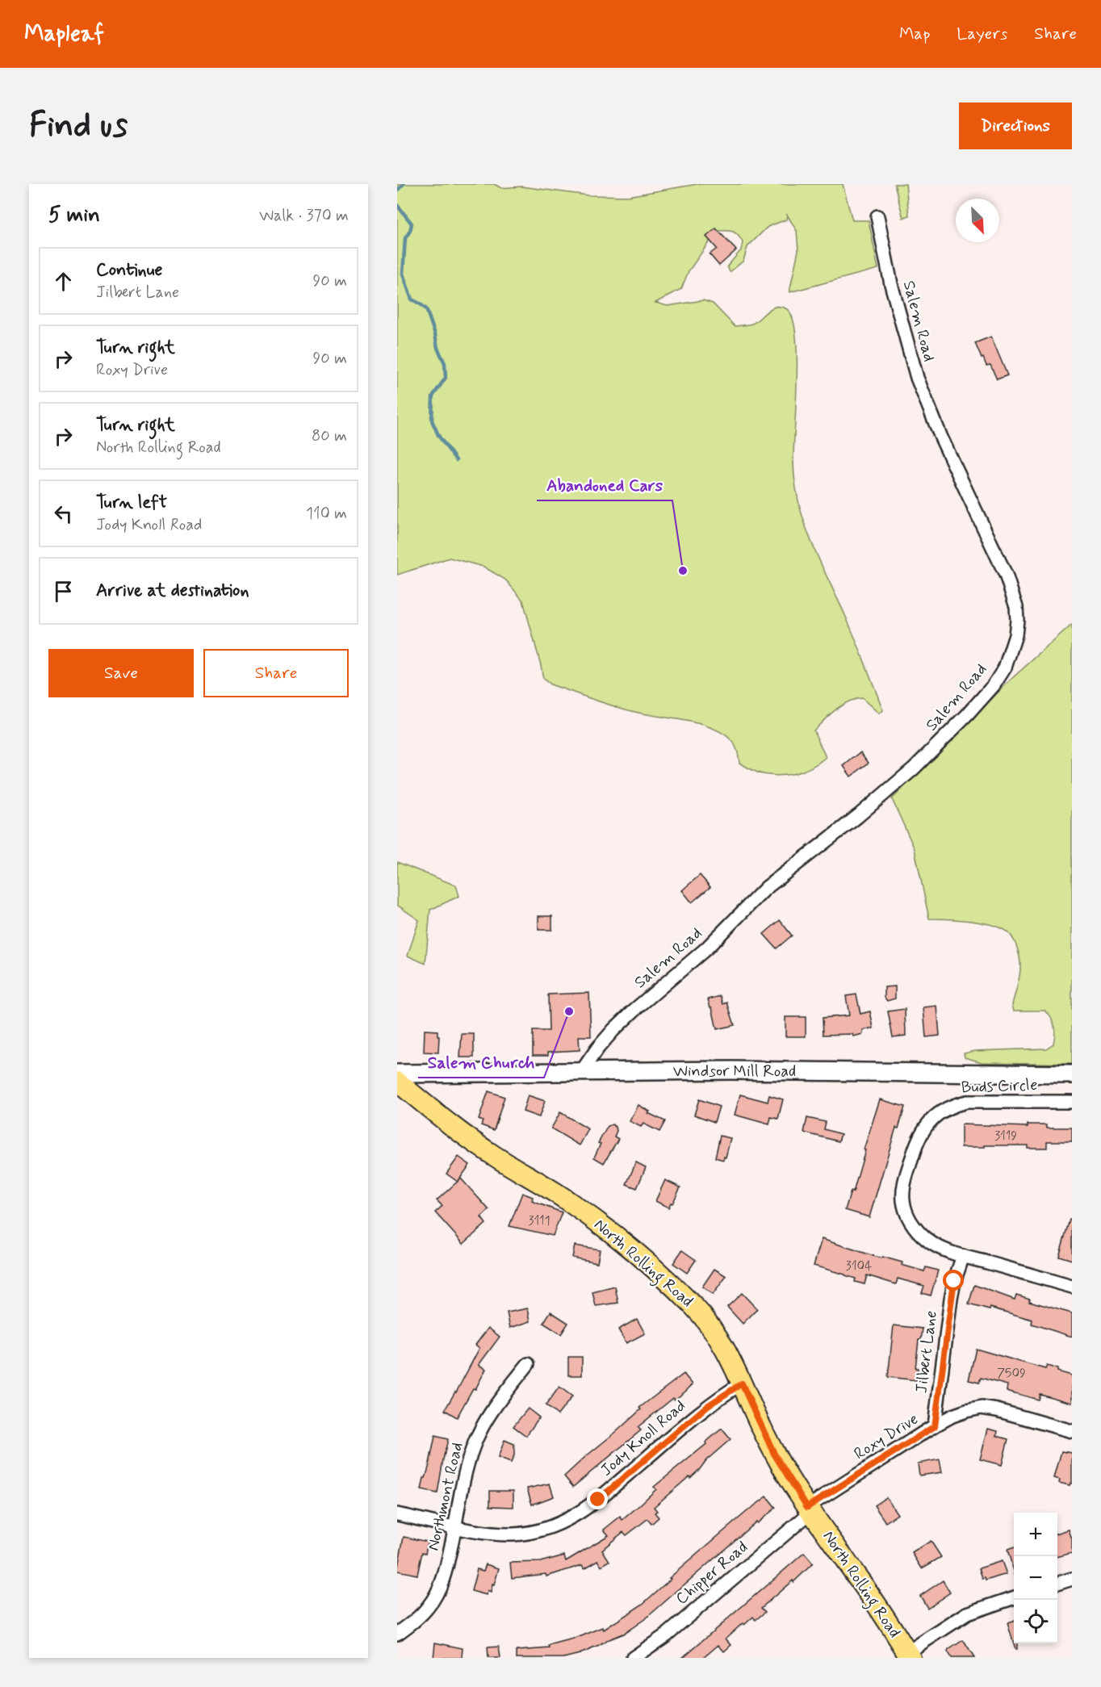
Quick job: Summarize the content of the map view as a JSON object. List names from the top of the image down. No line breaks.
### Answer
{"streets":{"main road":["Windsor Mill Road","North Rolling Road"],"street":["Salem Road","Buds Circle","Jilbert Lane","Roxy Drive","Jody Knoll Road","Northmont Road","Chipper Road"]},"crossings":[["Salem Road","Windsor Mill Road"],["Buds Circle","Jilbert Lane"],["North Rolling Road","Roxy Drive"],["North Rolling Road","Jody Knoll Road"],["North Rolling Road","Chipper Road"],["Jilbert Lane","Roxy Drive"],["Roxy Drive","Chipper Road"],["Jody Knoll Road","Northmont Road"]],"places":["Abandoned Cars","Salem Church"],"house_numbers":["3119","3111","3104","7509"],"north":"bottom right","page":{"header":"Mapleaf","nav":["Map","Layers","Share"],"buttons":["Directions",["Save","Share"]],"title":"Find us","heading":["5 min","Walk · 370 m"],"list":[["Continue","Jilbert Lane","90 m"],["Turn right","Roxy Drive","90 m"],["Turn right","North Rolling Road","80 m"],["Turn left","Jody Knoll Road","110 m"],"Arrive at destination"],"map_buttons":["+","−"]}}
